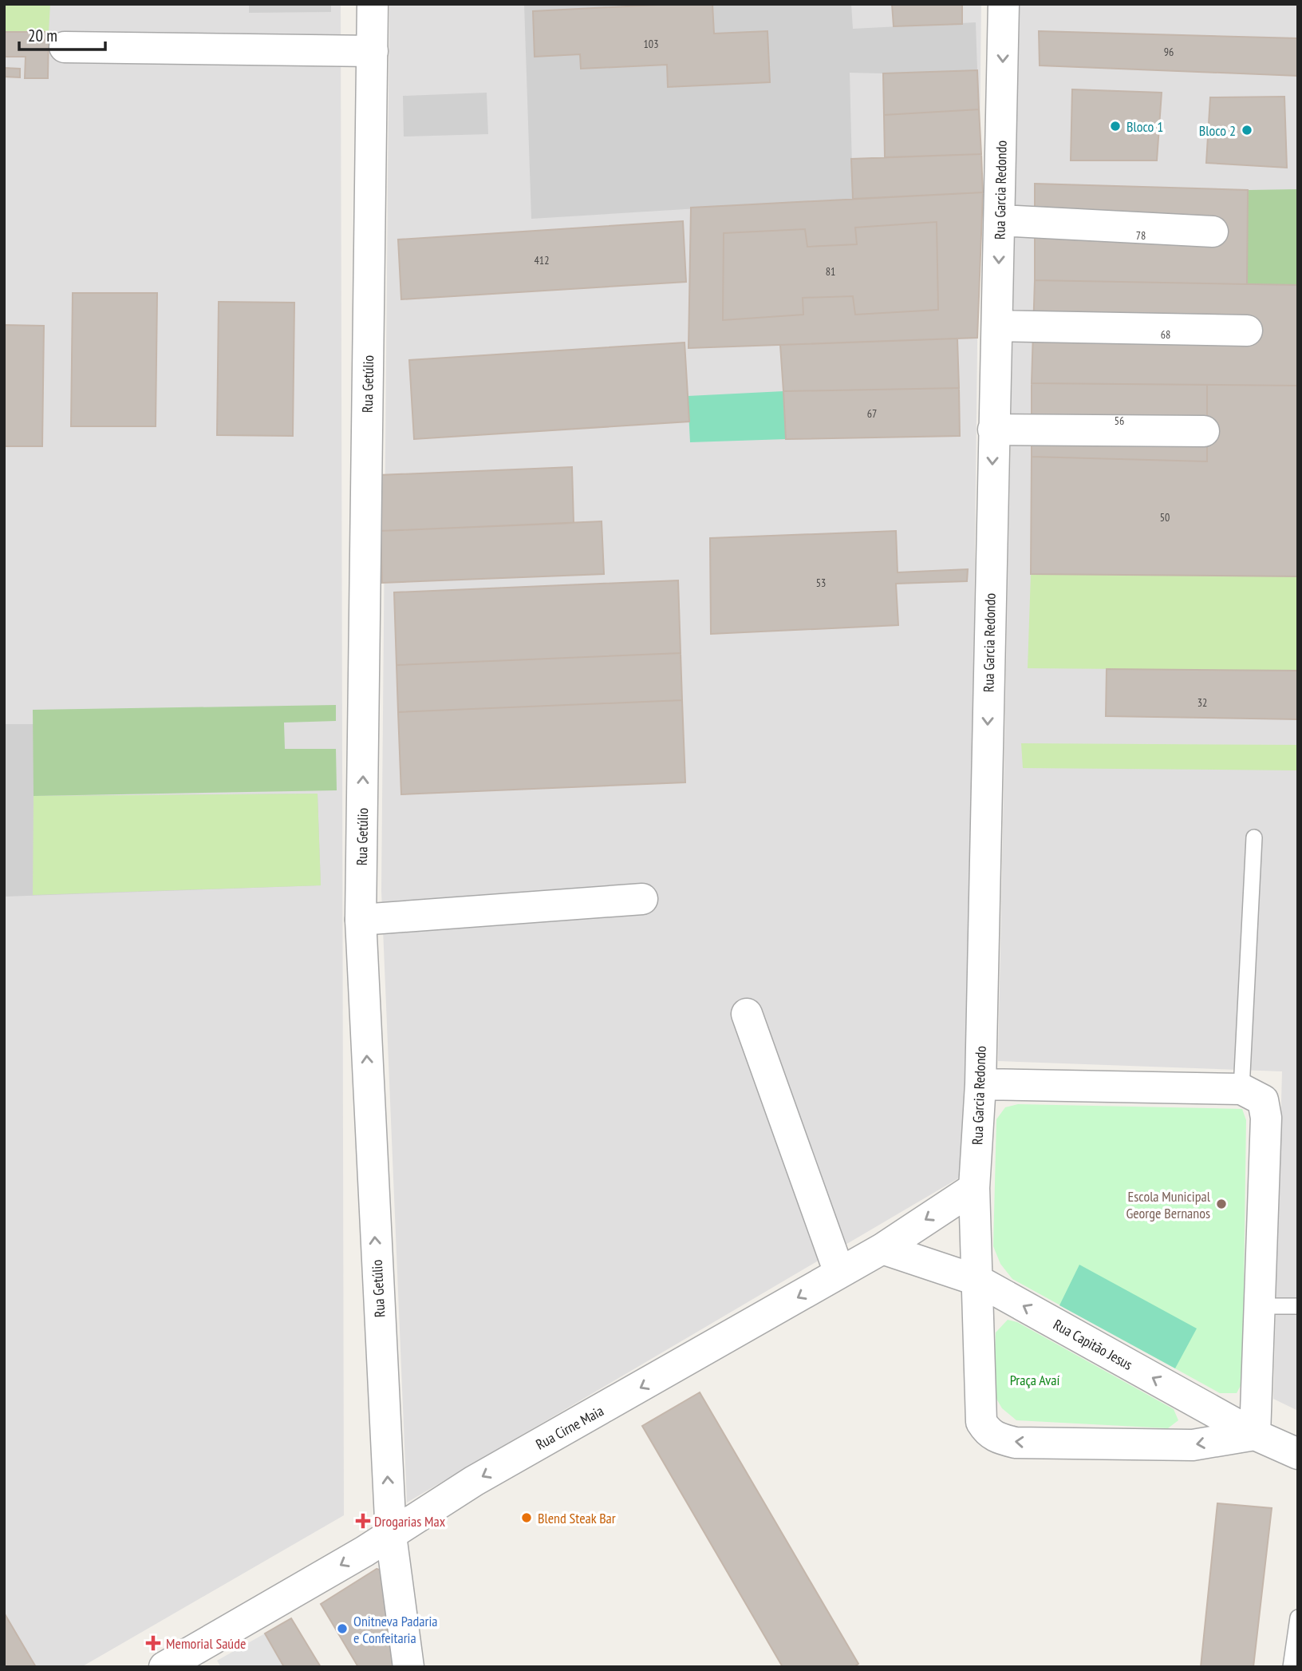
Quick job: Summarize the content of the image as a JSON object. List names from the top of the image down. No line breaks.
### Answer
{"streets":{"street":["Rua Garcia Redondo","Rua Getúlio","Rua Capitão Jesus","Rua Cirne Maia"]},"crossings":[["Rua Garcia Redondo","Rua Capitão Jesus"],["Rua Garcia Redondo","Rua Cirne Maia"],["Rua Getúlio","Rua Cirne Maia"],["Rua Capitão Jesus","Rua Cirne Maia"]],"one_way":["Rua Garcia Redondo","Rua Getúlio","Rua Capitão Jesus","Rua Cirne Maia"],"parks":["Praça Avaí"],"places":{"other":["Bloco 1","Bloco 2","Escola Municipal George Bernanos","Blend Steak Bar","Onitneva Padaria e Confeitaria"],"health":["Drogarias Max","Memorial Saúde"]},"house_numbers":["103","96","78","412","81","68","67","56","50","53","32"],"scale_bar":"20 m"}
